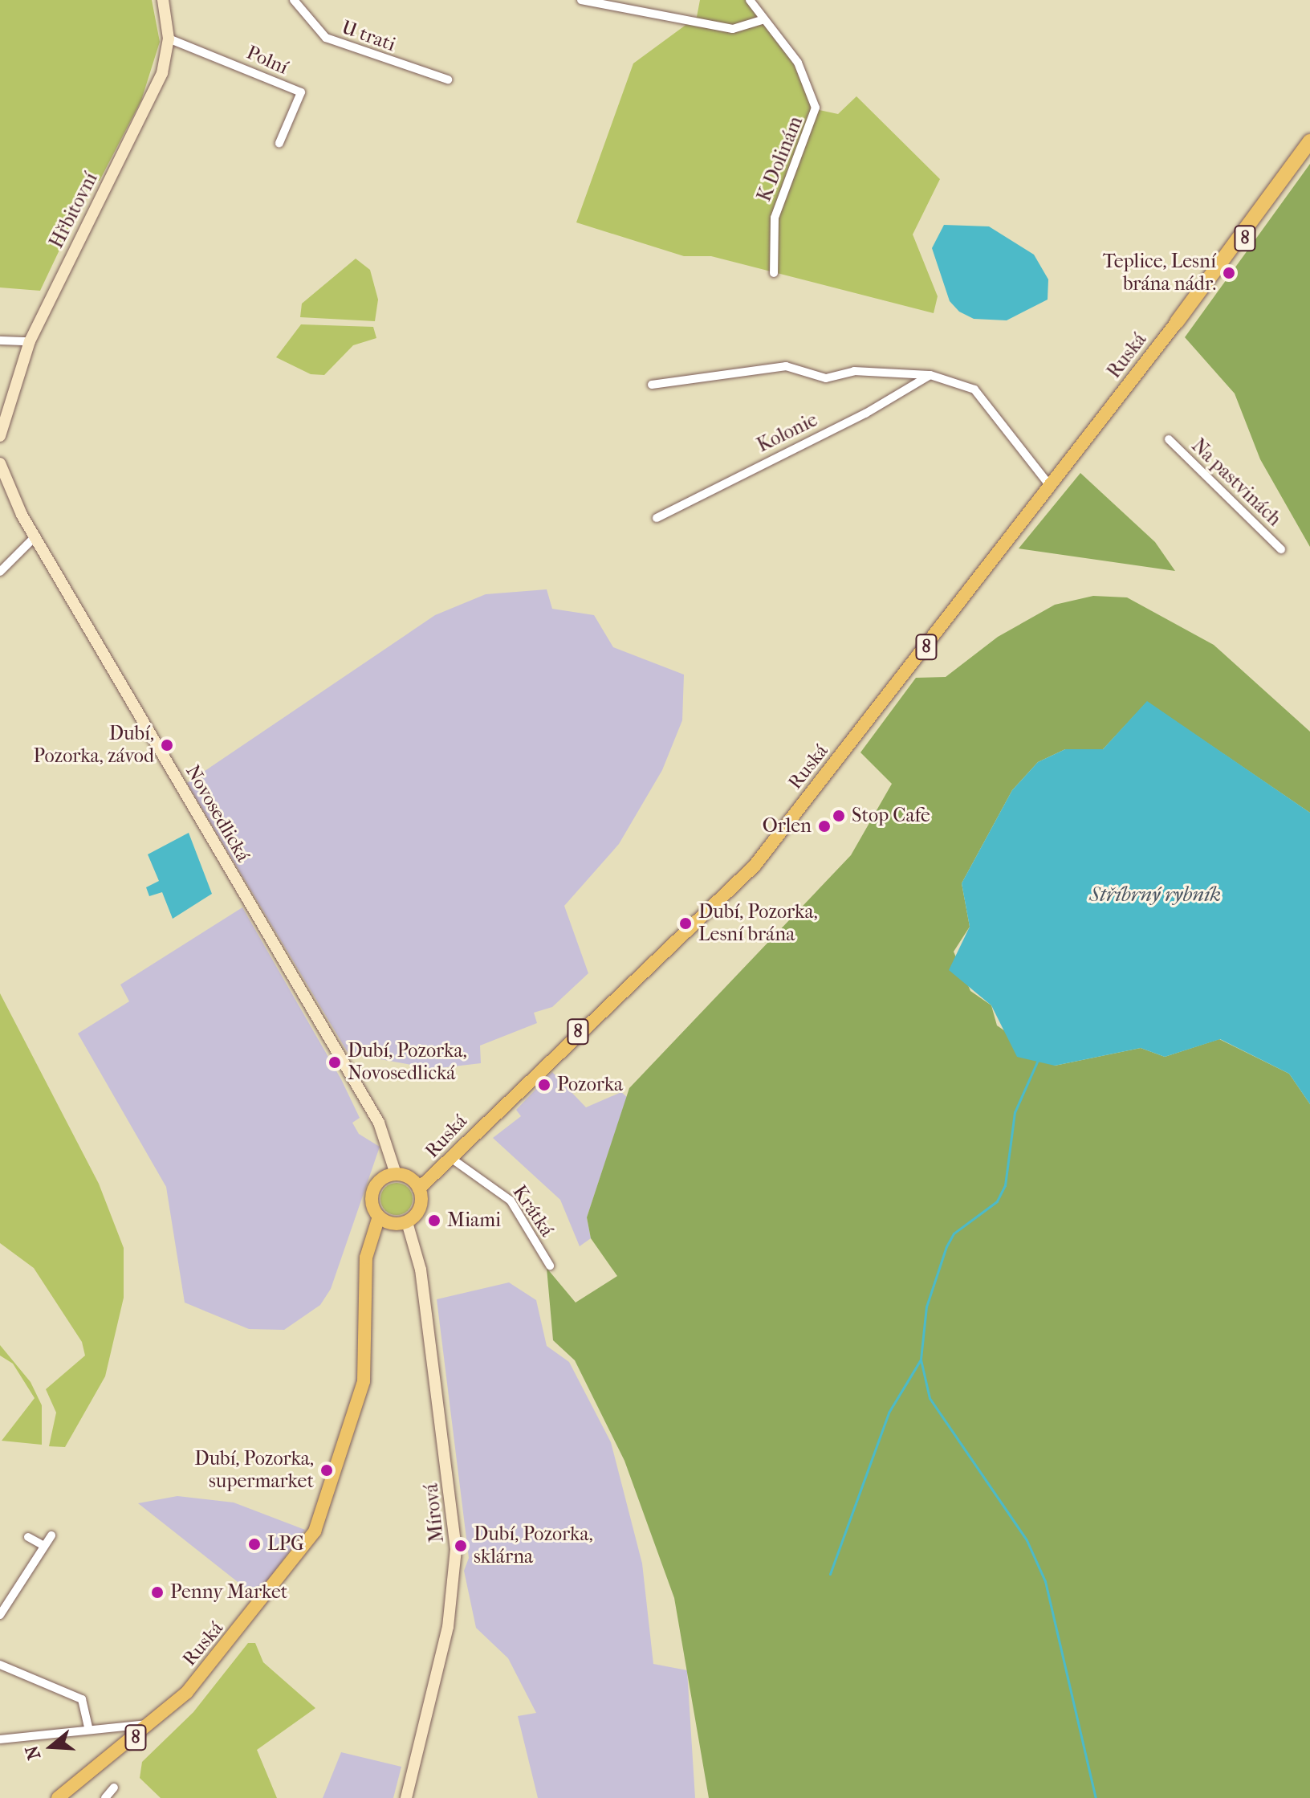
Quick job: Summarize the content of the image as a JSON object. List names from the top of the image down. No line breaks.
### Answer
{"streets":{"highway":["8"],"main road":["Ruská"],"street":["U trati","Polní","K Dolinám","Hřbitovní","Kolonie","Na pastvinách","Novosedlická","Krátká","Mírová"]},"crossings":[["Polní","Hřbitovní"],["8","Ruská"],["8","Novosedlická"],["8","Mírová"],["Ruská","Novosedlická"],["Ruská","Krátká"],["Ruská","Mírová"],["Novosedlická","Mírová"]],"water":["Stříbrný rybník"],"places":["Teplice, Lesní brána nádr.","Dubí, Pozorka, závod","Stop Cafe","Orlen","Dubí, Pozorka, Lesní brána","Dubí, Pozorka, Novosedlická","Pozorka","Miami","Dubí, Pozorka, supermarket","LPG","Dubí, Pozorka, sklárna","Penny Market"],"north":"left"}
